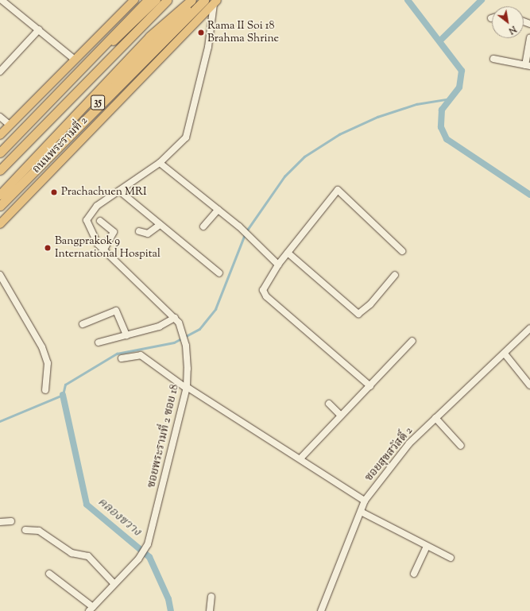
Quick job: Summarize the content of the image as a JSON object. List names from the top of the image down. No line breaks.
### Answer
{"streets":{"main road":["35","ถนนพระรามที่ 2"],"street":["ซอยพระรามที่ 2 ซอย 18","ซอยสุขสวัสดิ์ 2"]},"crossings":[["ถนนพระรามที่ 2","ซอยพระรามที่ 2 ซอย 18"]],"water":["คลองขวาง"],"places":["Rama II Soi 18 Brahma Shrine","Prachachuen MRI","Bangprakok 9 International Hospital"],"north":"bottom right"}
